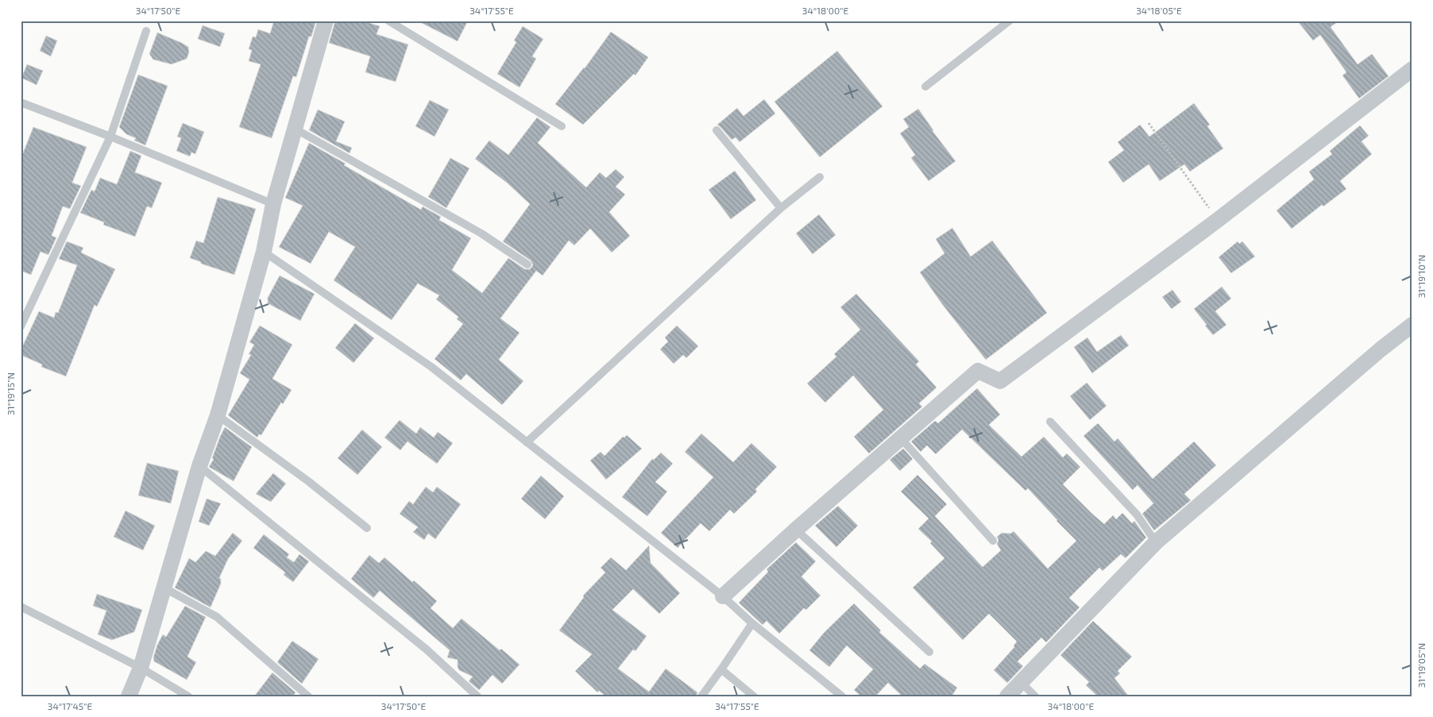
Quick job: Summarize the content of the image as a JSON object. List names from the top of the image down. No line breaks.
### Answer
{"coordinates":["34°17'50\"E","34°17'55\"E","34°18'00\"E","34°18'05\"E","31°19'10\"N","31°19'15\"N","31°19'05\"N","34°17'45\"E"]}
